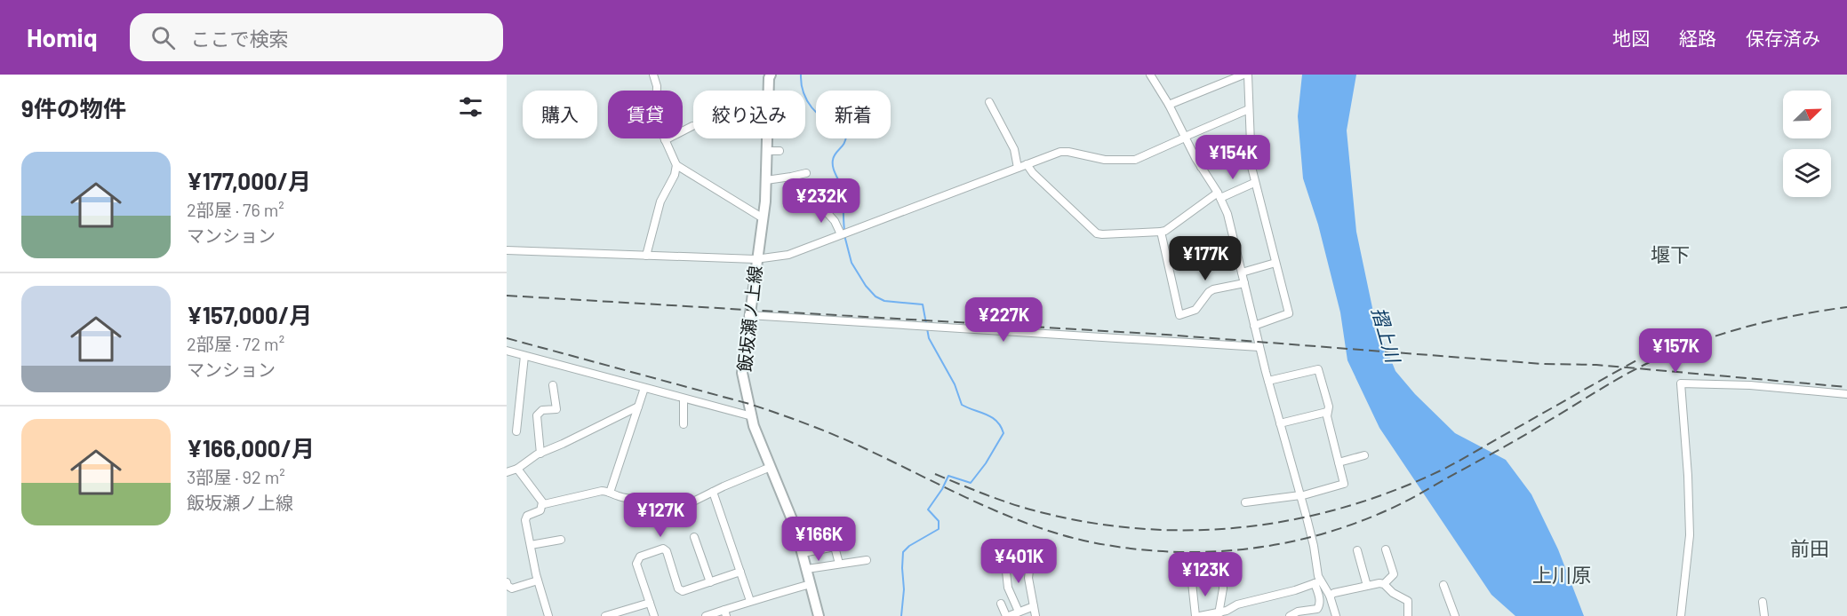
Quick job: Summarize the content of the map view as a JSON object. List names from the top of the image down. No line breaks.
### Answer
{"streets":{"main road":["飯坂瀬ノ上線"]},"districts":["堰下","前田","上川原"],"water":["摺上川"],"north":"top right","page":{"header":"Homiq","search":"ここで検索","nav":["地図","経路","保存済み"],"heading":"9件の物件","chip":["購入","賃貸","絞り込み","新着"],"price":["¥154K","¥232K","¥177K","¥227K","¥157K","¥127K","¥166K","¥401K","¥123K"],"list":[{"name":"¥177,000/月","note":"2部屋 · 76 m² · マンション"},{"name":"¥157,000/月","note":"2部屋 · 72 m² · マンション"},{"name":"¥166,000/月","note":"3部屋 · 92 m² · 飯坂瀬ノ上線"}]}}
